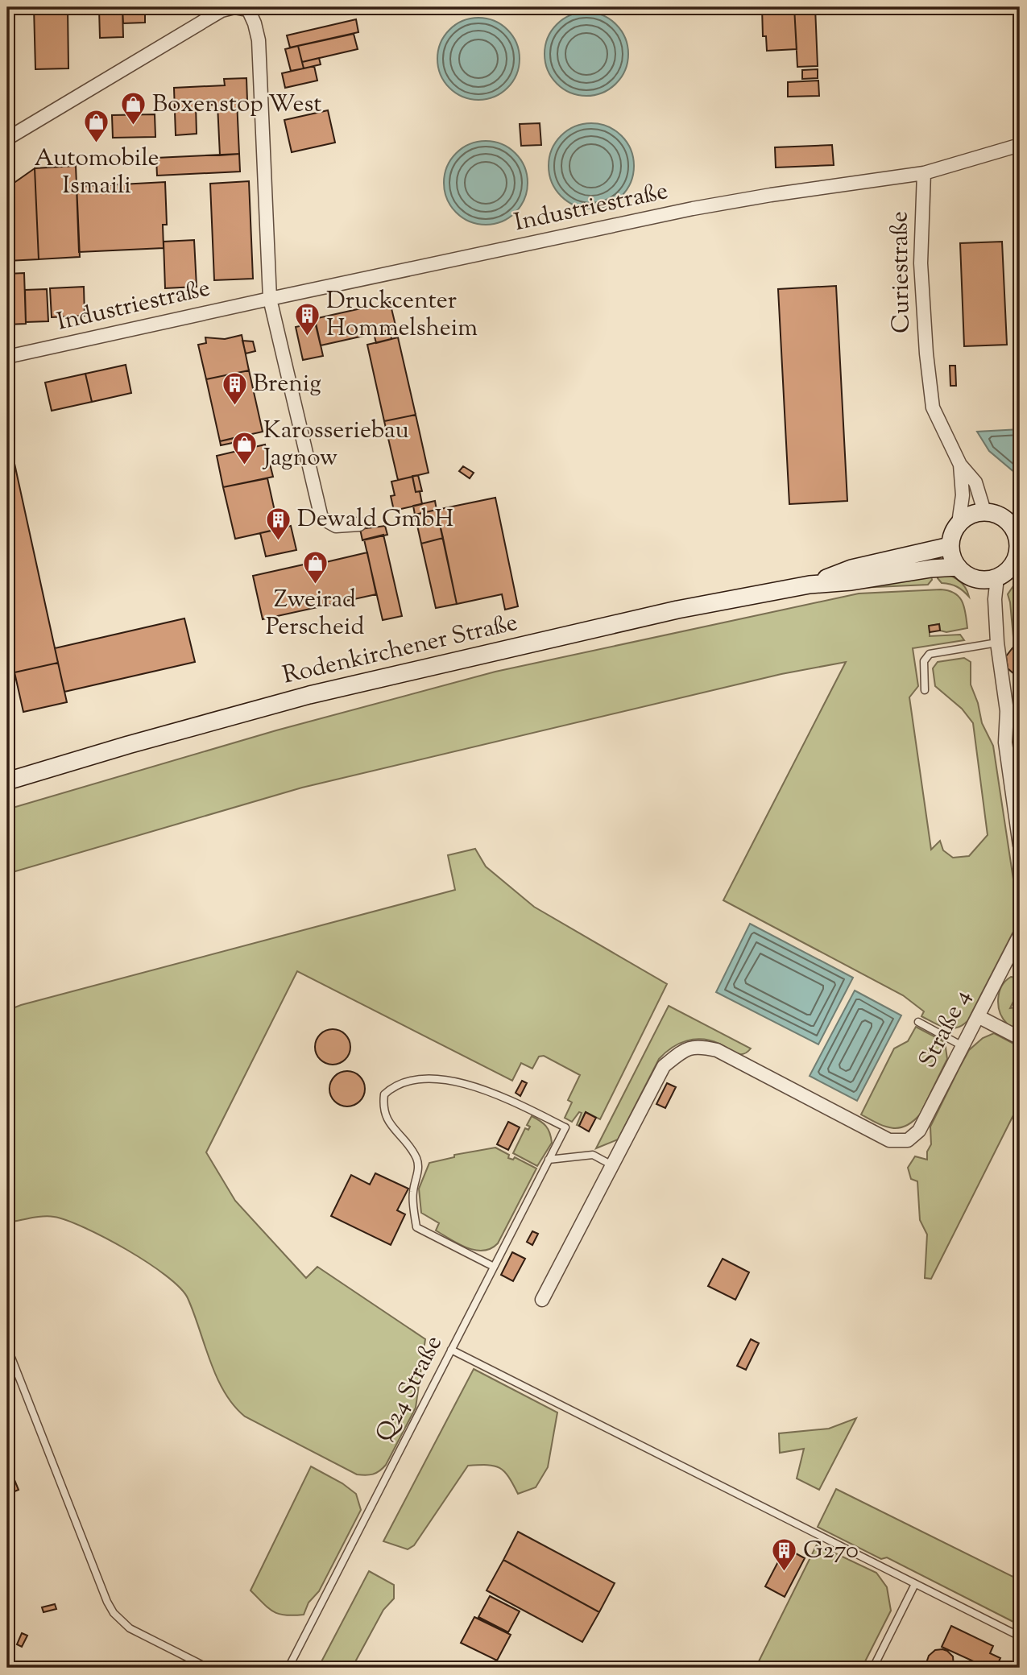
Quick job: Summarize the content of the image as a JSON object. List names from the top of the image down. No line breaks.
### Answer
{"streets":{"main road":["Rodenkirchener Straße"],"street":["Industriestraße","Curiestraße","Straße 4"],"lane":["Q24 Straße"]},"crossings":[["Industriestraße","Curiestraße"],["Curiestraße","Rodenkirchener Straße"]],"places":{"shop":["Boxenstop West","Automobile Ismaili","Karosseriebau Jagnow","Zweirad Perscheid"],"building":["Druckcenter Hommelsheim","Brenig","Dewald GmbH","G270"]}}
